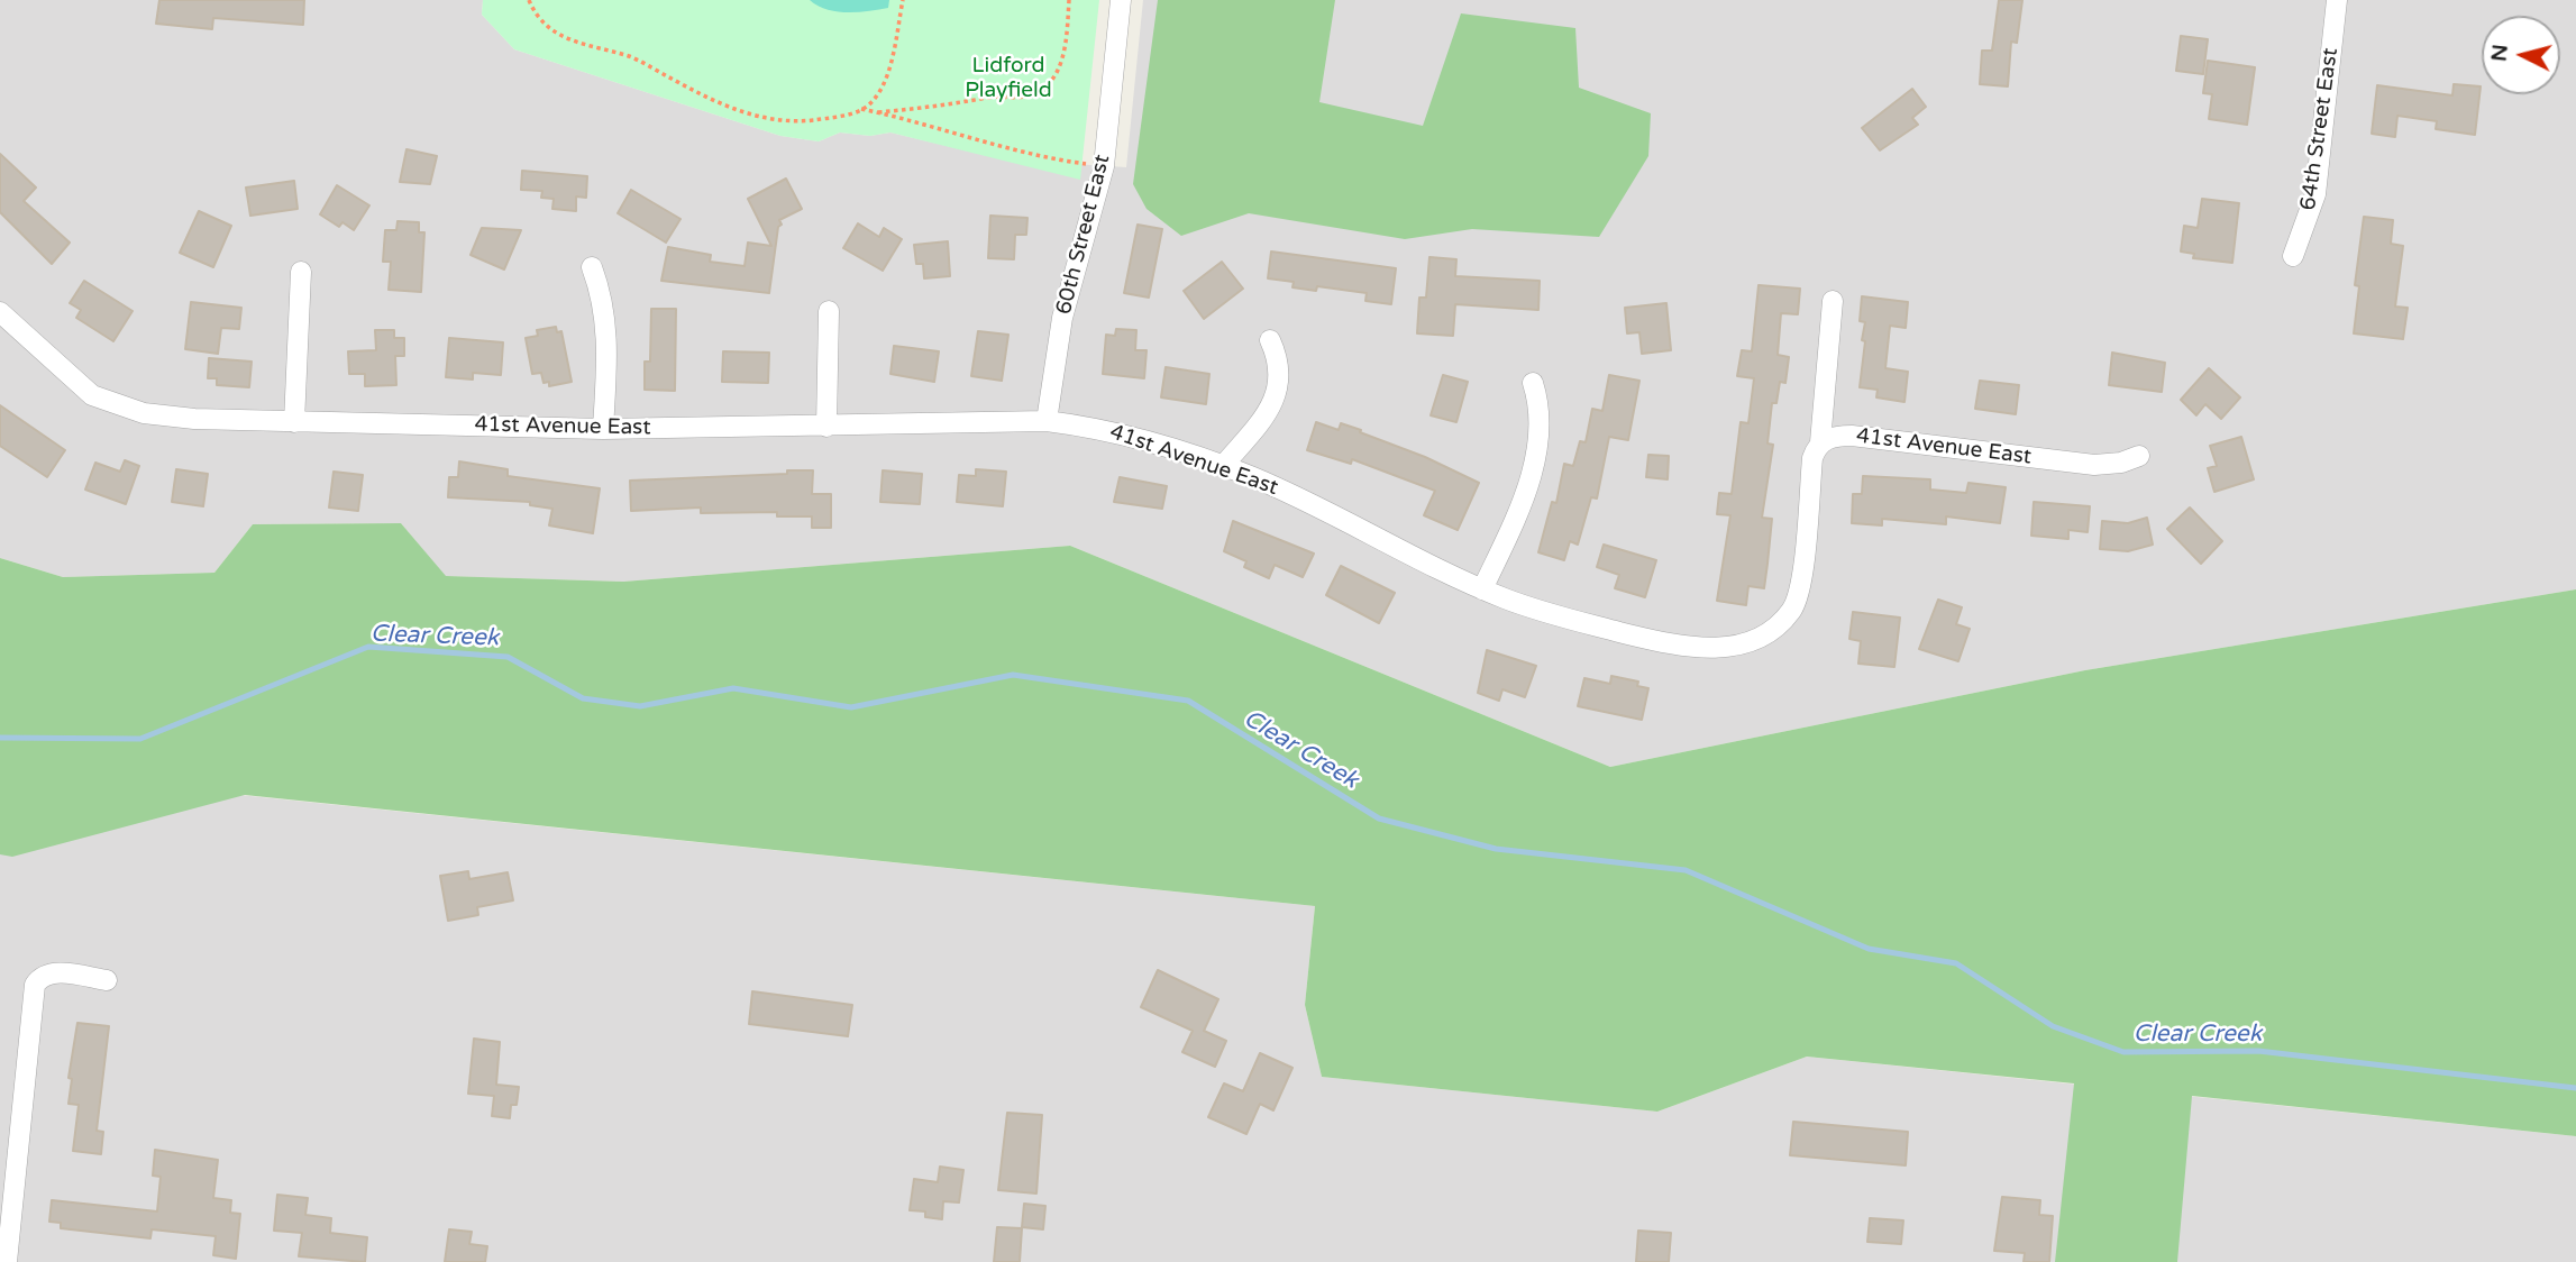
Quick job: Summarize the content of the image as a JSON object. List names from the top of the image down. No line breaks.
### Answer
{"streets":{"street":["64th Street East","60th Street East","41st Avenue East"]},"crossings":[["60th Street East","41st Avenue East"]],"water":["Clear Creek"],"parks":["Lidford Playfield"],"north":"left"}
